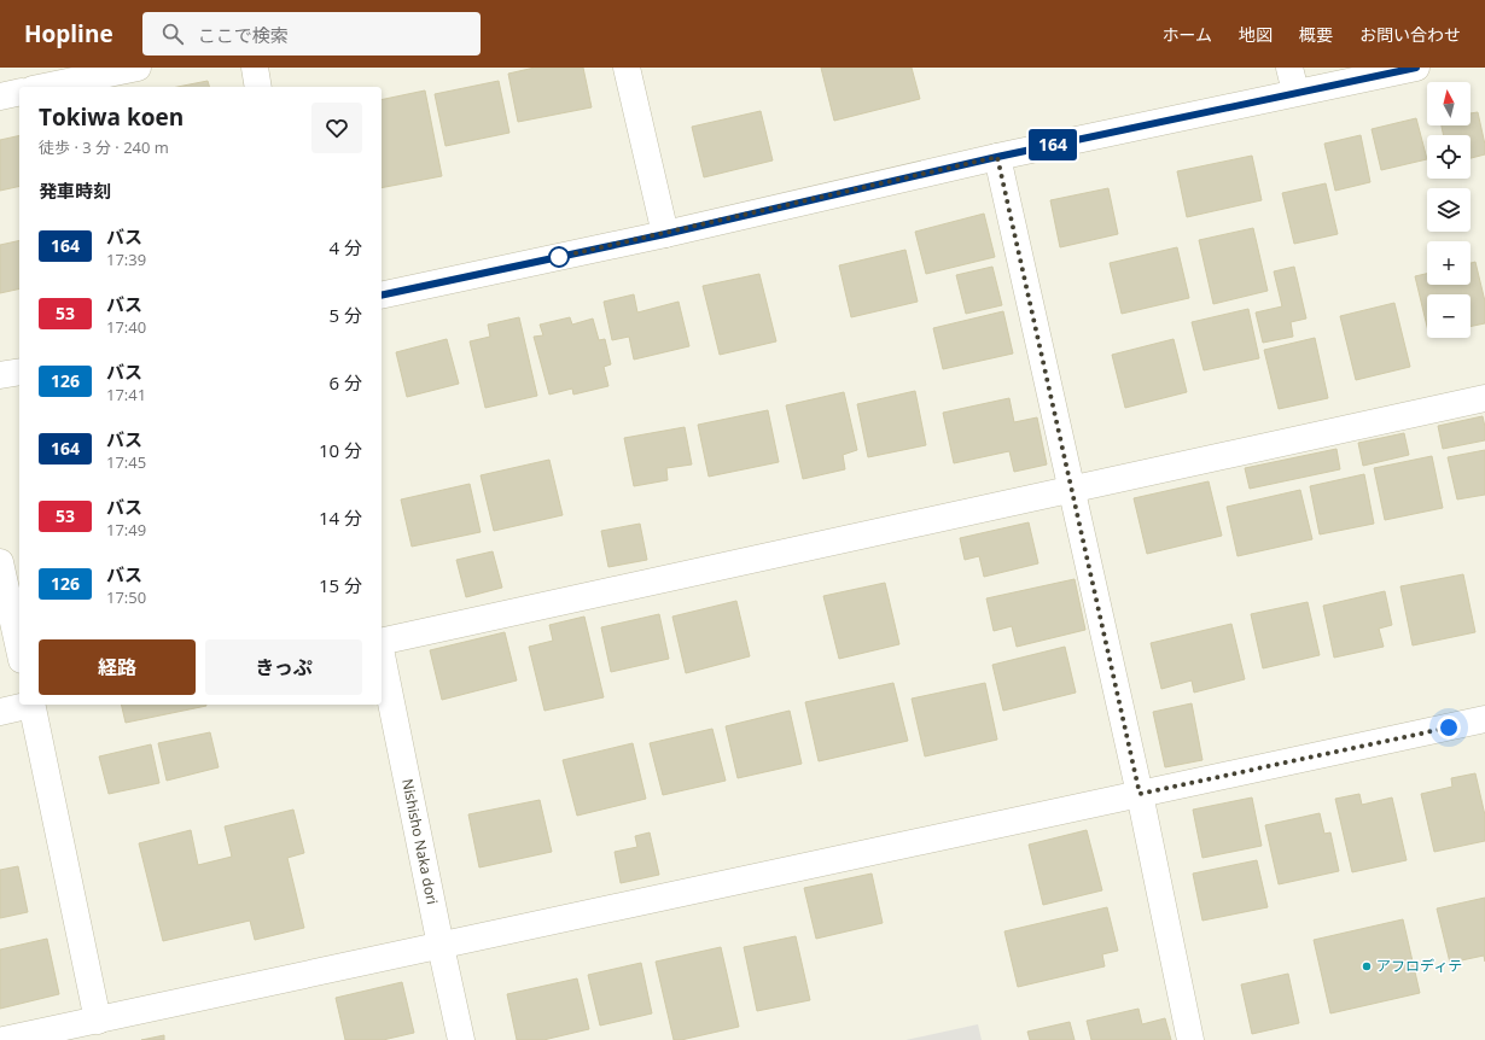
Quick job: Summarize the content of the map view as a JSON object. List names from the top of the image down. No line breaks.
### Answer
{"streets":{"street":["Nishisho Naka dori"]},"places":["アフロディテ"],"lines":["bus line 164"],"north":"top","page":{"header":"Hopline","search":"ここで検索","nav":["ホーム","地図","概要","お問い合わせ"],"on_map":"164","map_buttons":["+","−"],"heading":[["Tokiwa koen","徒歩 · 3 分 · 240 m"],"発車時刻"],"list":[{"mark":"164","name":"バス","note":"17:39","value":"4 分"},{"mark":"53","name":"バス","note":"17:40","value":"5 分"},{"mark":"126","name":"バス","note":"17:41","value":"6 分"},{"mark":"164","name":"バス","note":"17:45","value":"10 分"},{"mark":"53","name":"バス","note":"17:49","value":"14 分"},{"mark":"126","name":"バス","note":"17:50","value":"15 分"}],"buttons":["経路","きっぷ"]}}
